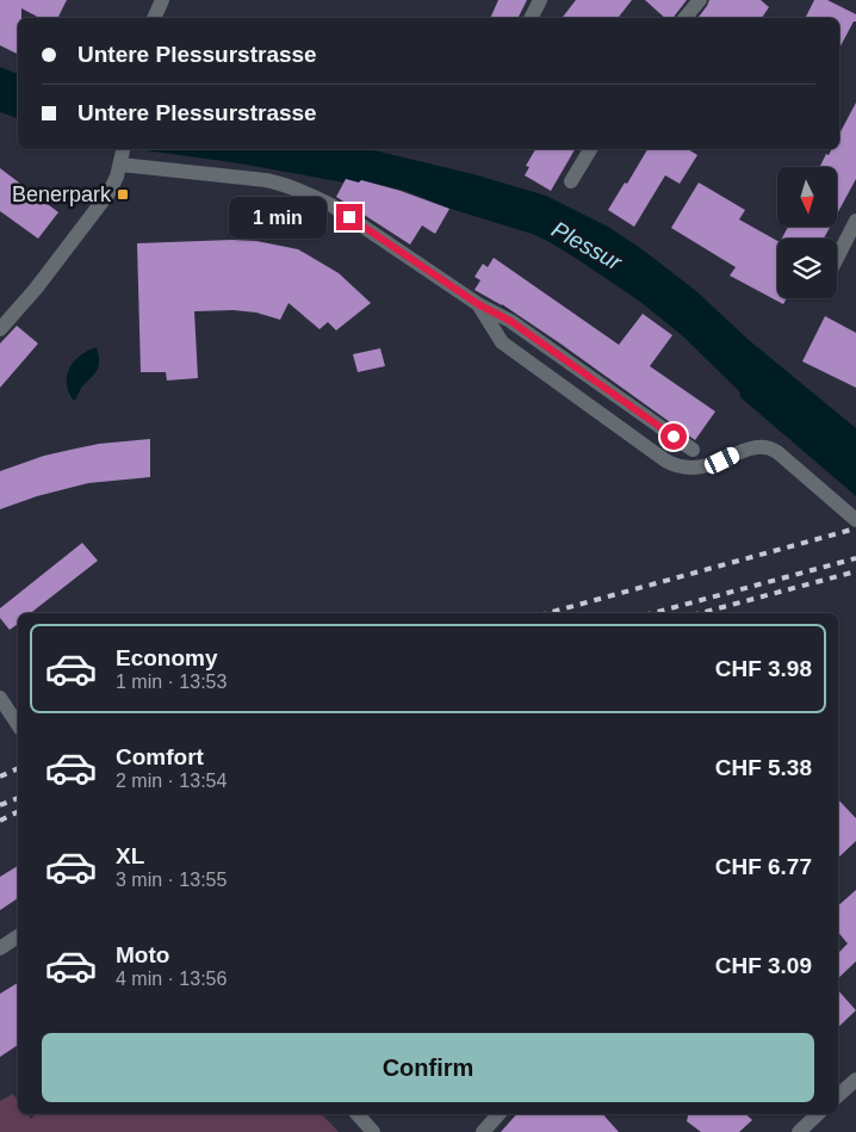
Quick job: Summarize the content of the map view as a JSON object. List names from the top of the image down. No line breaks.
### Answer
{"water":["Plessur"],"places":{"transit":["Benerpark"]},"north":"bottom","page":{"banner":["Untere Plessurstrasse","Untere Plessurstrasse"],"bubble":"1 min","list":[{"name":"Economy","note":"1 min · 13:53","value":"CHF 3.98"},{"name":"Comfort","note":"2 min · 13:54","value":"CHF 5.38"},{"name":"XL","note":"3 min · 13:55","value":"CHF 6.77"},{"name":"Moto","note":"4 min · 13:56","value":"CHF 3.09"}],"buttons":"Confirm"}}
